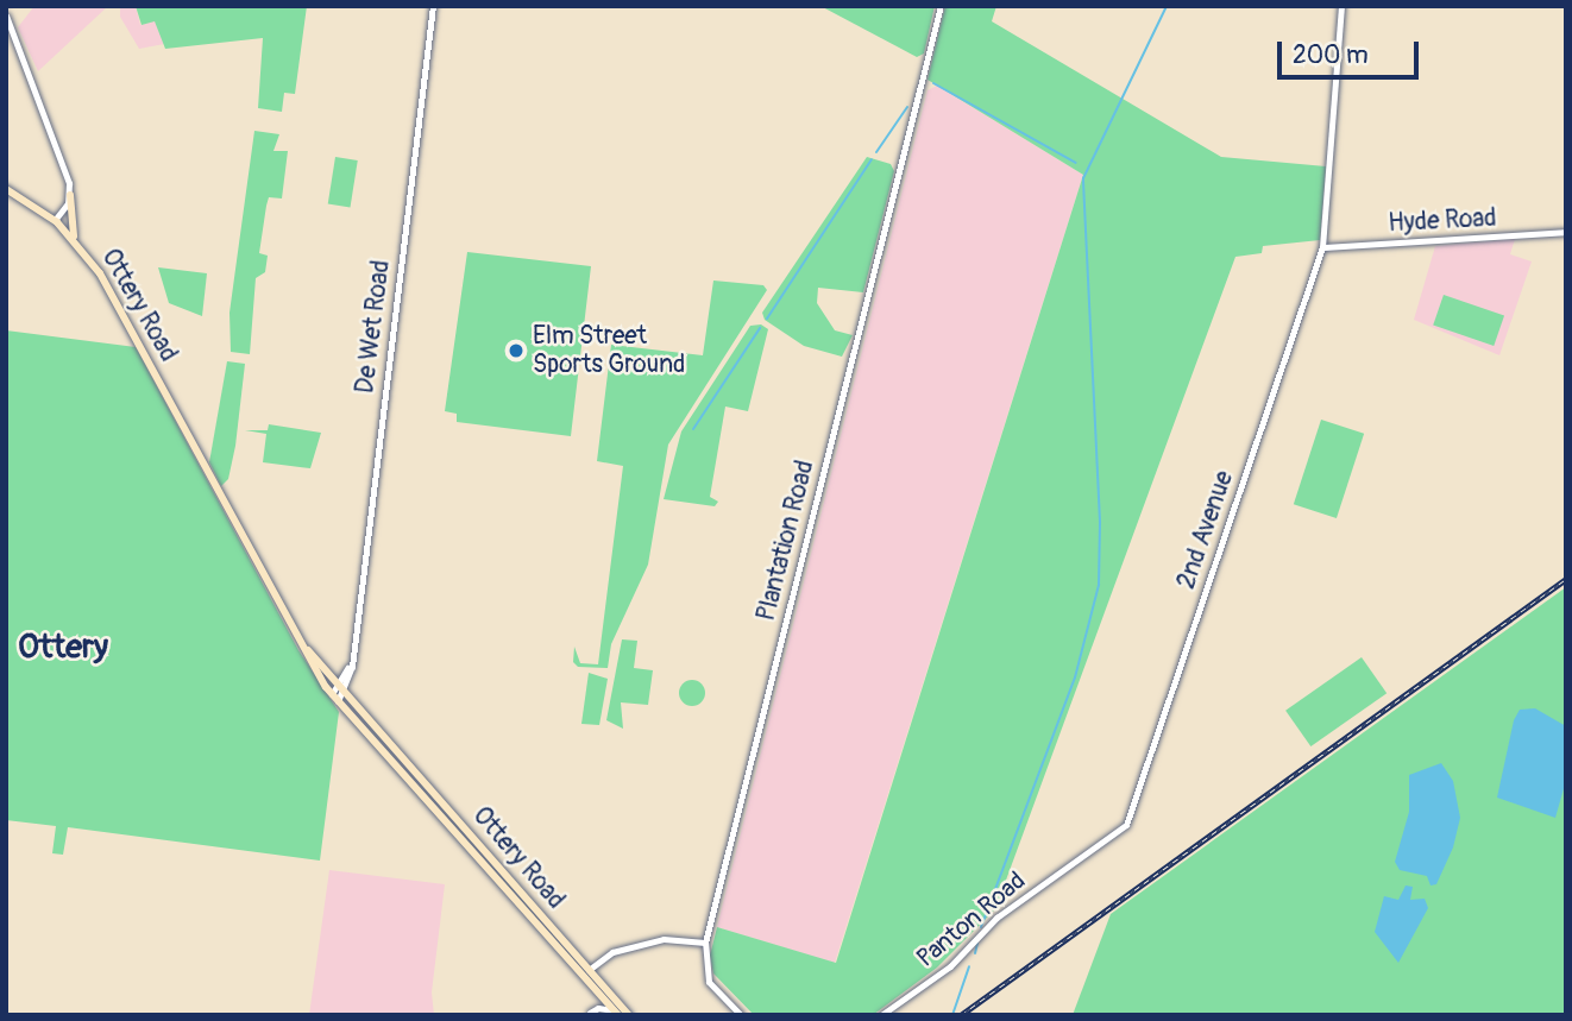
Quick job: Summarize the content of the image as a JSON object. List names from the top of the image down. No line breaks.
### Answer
{"streets":{"main road":["Ottery Road"],"street":["Hyde Road","De Wet Road","2nd Avenue","Plantation Road","Panton Road"]},"crossings":[["Hyde Road","2nd Avenue"],["Ottery Road","De Wet Road"],["2nd Avenue","Panton Road"]],"districts":["Ottery"],"places":["Elm Street Sports Ground"],"scale_bar":"200 m"}
